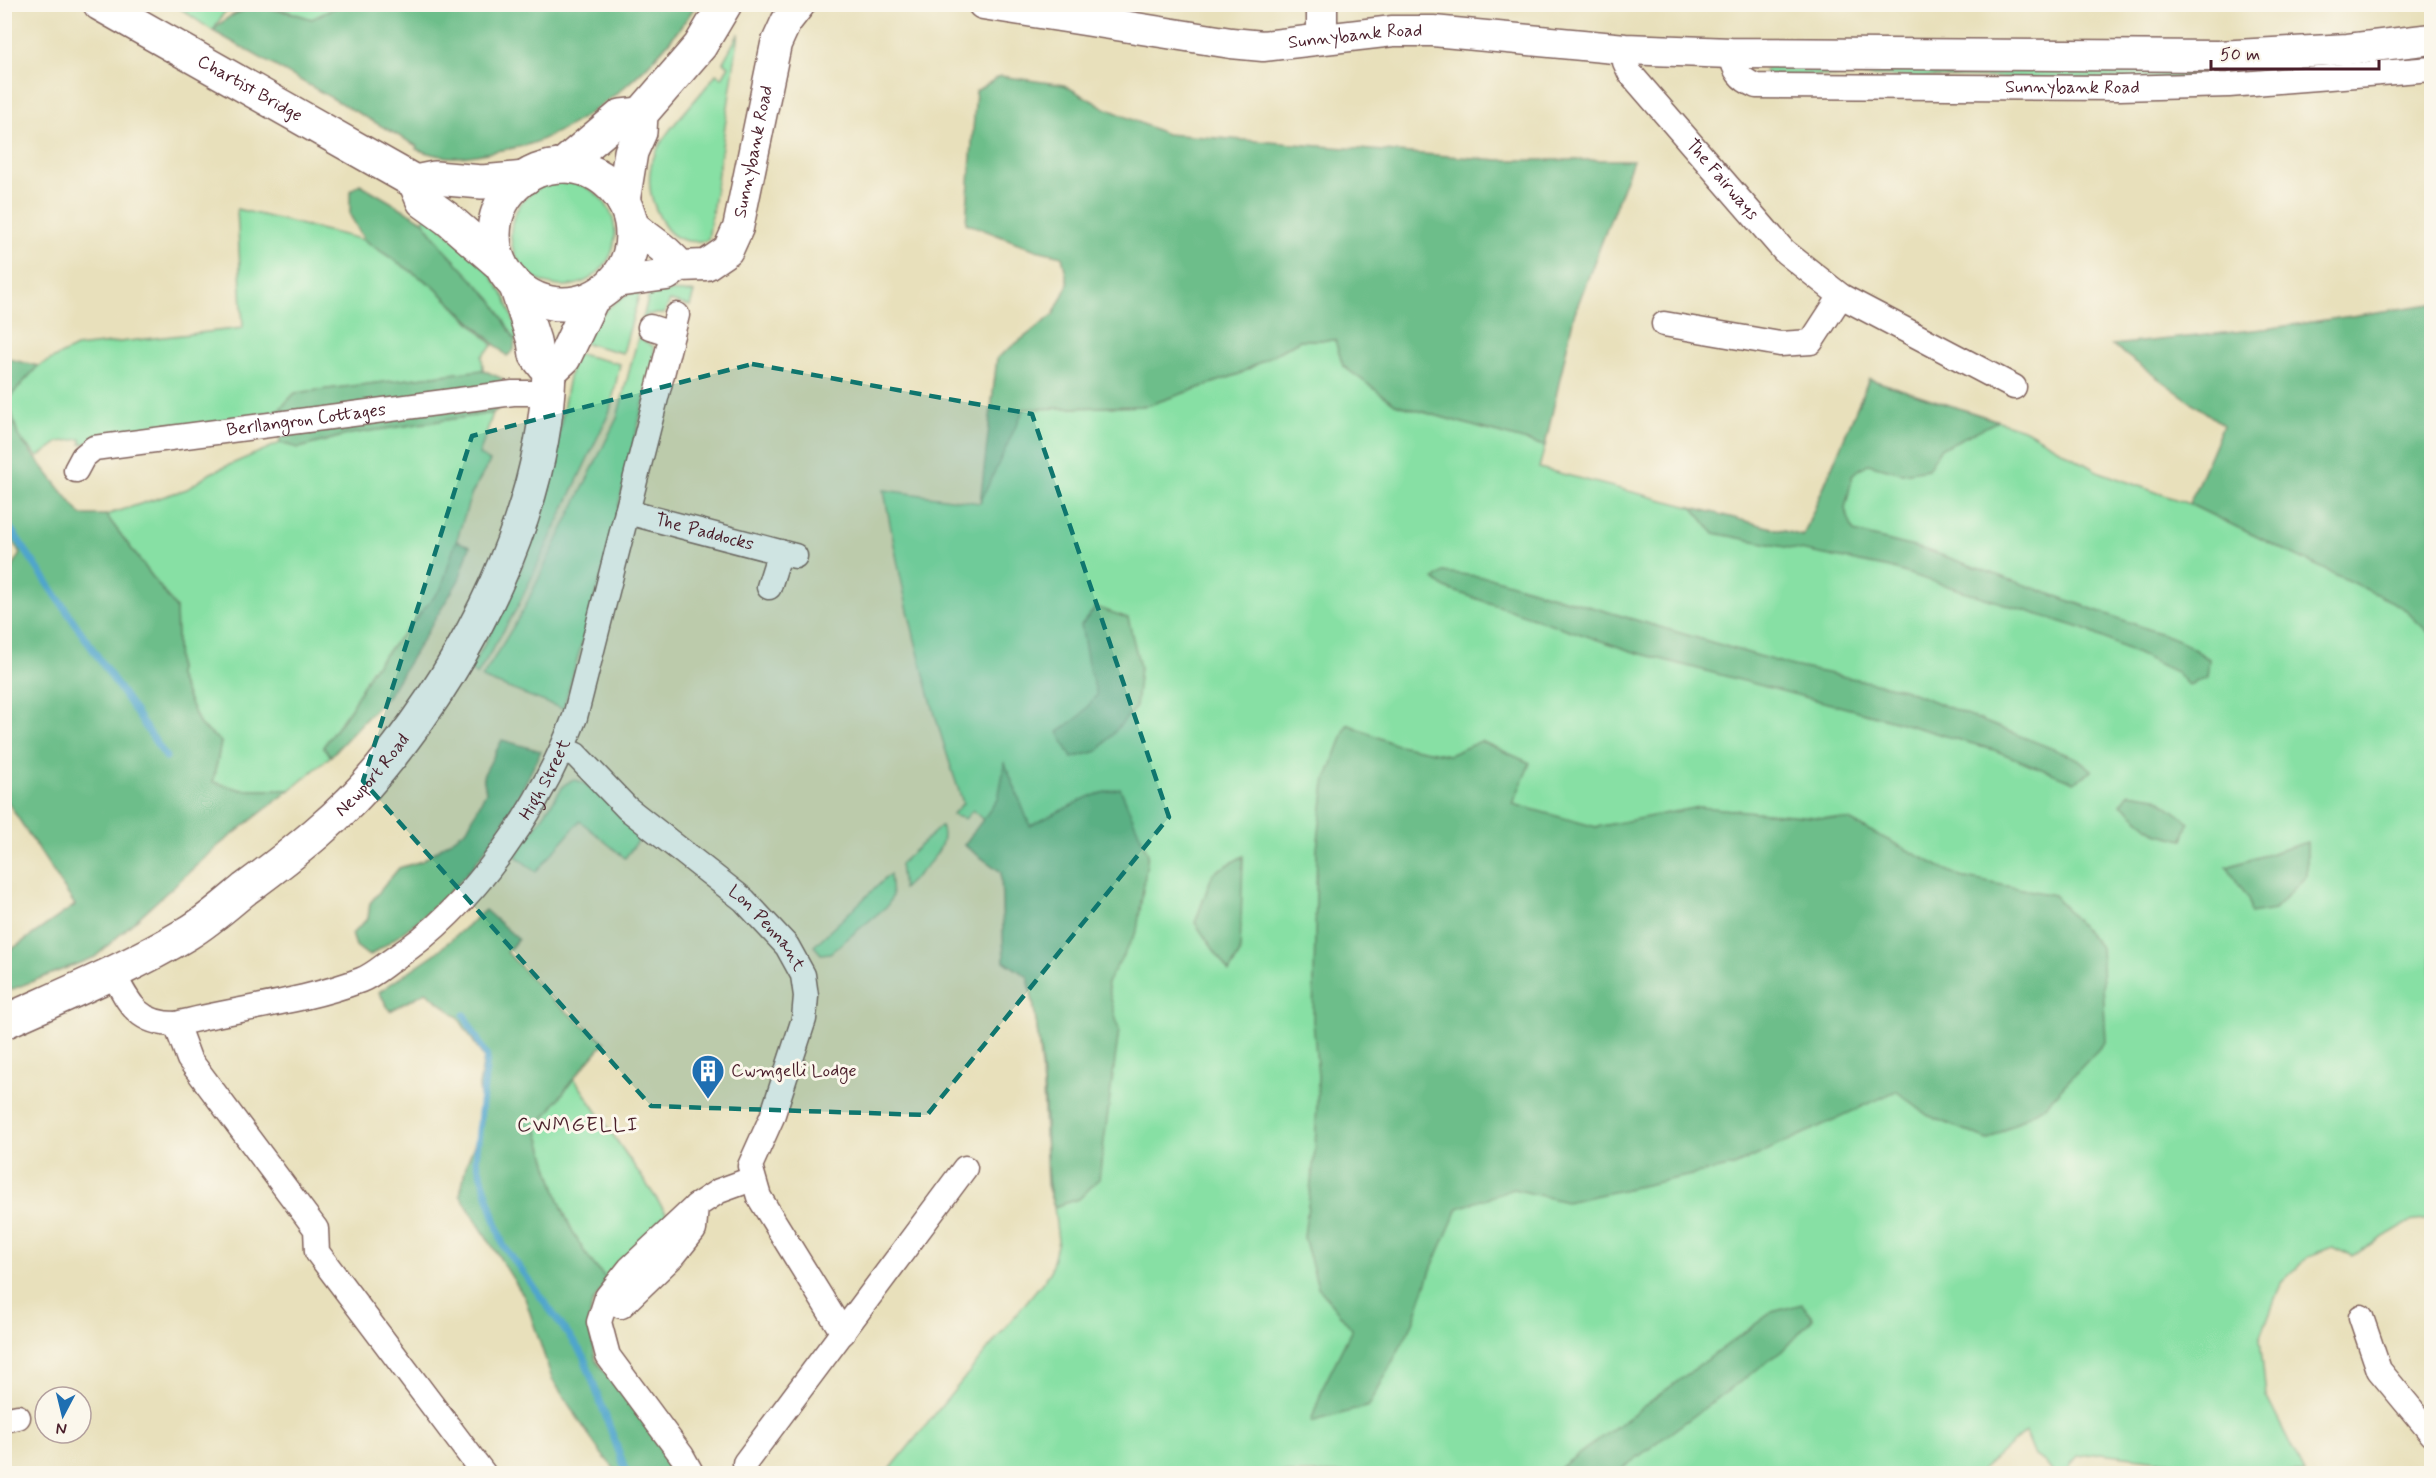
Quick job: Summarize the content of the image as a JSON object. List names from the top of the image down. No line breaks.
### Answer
{"streets":{"main road":["Chartist Bridge","Newport Road"],"street":["Sunnybank Road","The Fairways","Berllangron Cottages","The Paddocks","High Street","Lon Pennant"]},"crossings":[["Sunnybank Road","The Fairways"],["Berllangron Cottages","Newport Road"],["The Paddocks","High Street"],["High Street","Lon Pennant"]],"districts":["CWMGELLI"],"places":{"building":["Cwmgelli Lodge"]},"scale_bar":"50 m","north":"bottom"}
